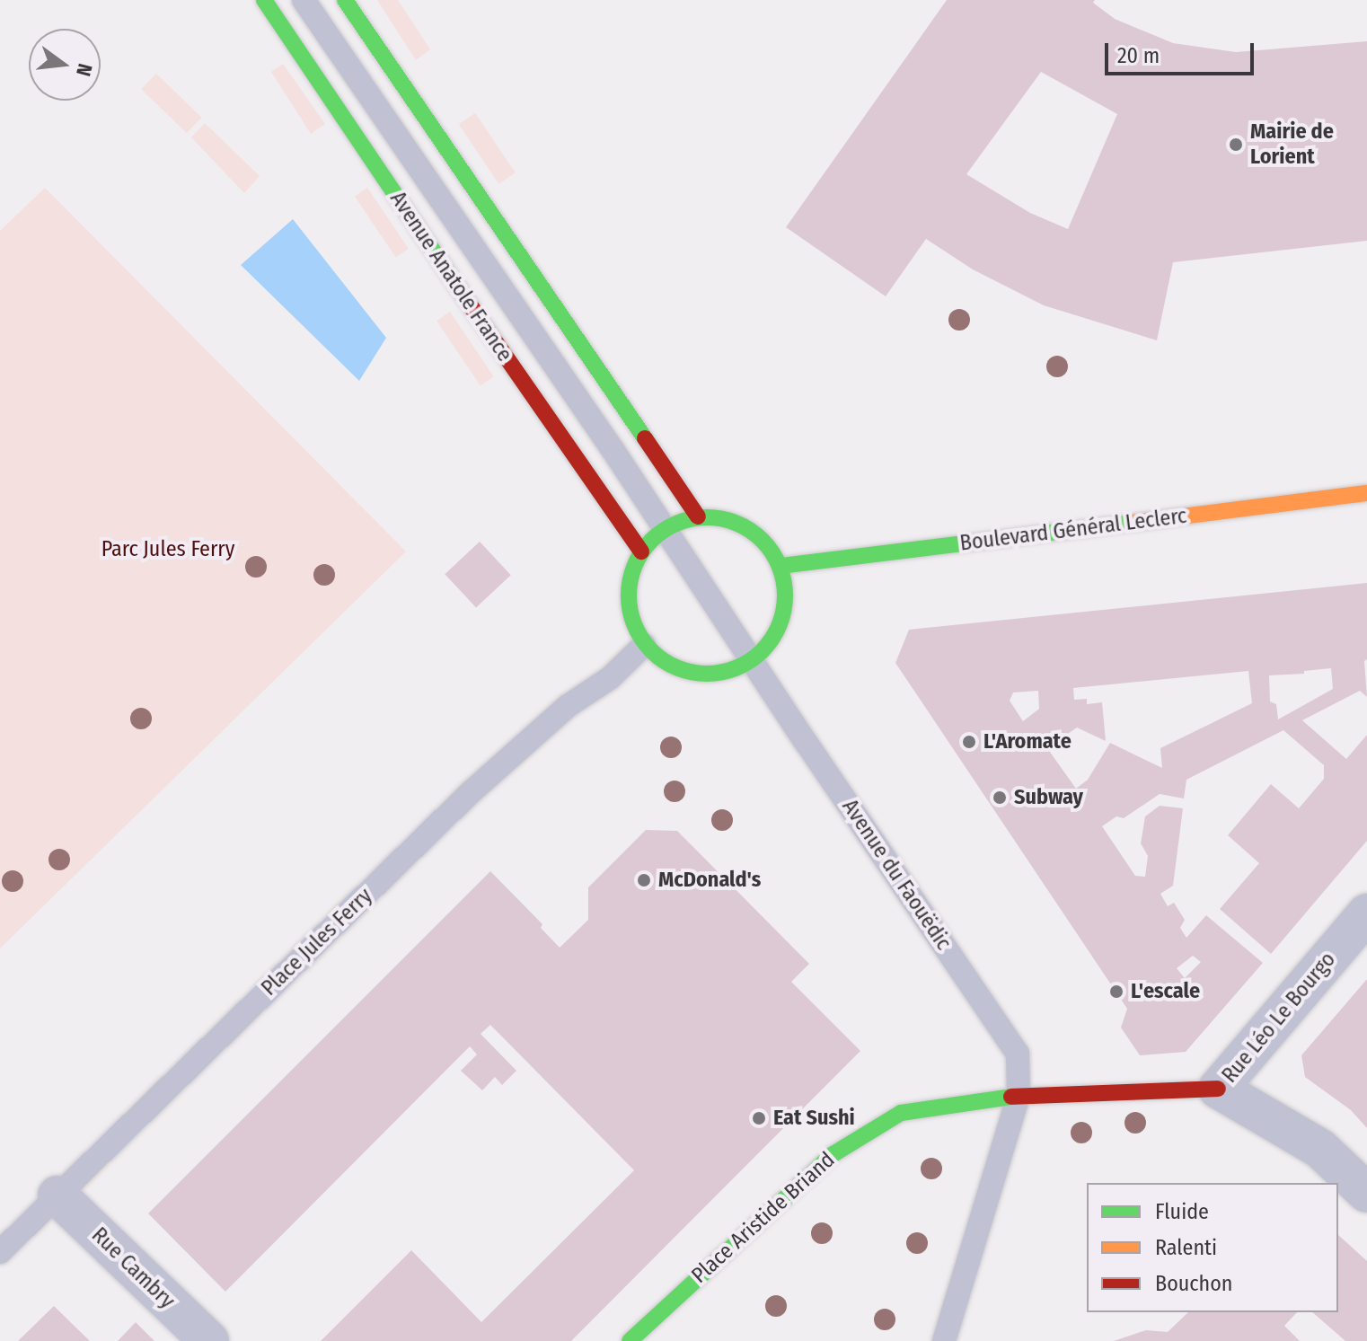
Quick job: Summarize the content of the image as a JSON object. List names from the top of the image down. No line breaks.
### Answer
{"streets":{"main road":["Avenue Anatole France","Boulevard Général Leclerc","Place Aristide Briand"],"street":["Rue Léo Le Bourgo","Rue Cambry"],"lane":["Avenue du Faouëdic","Place Jules Ferry"]},"crossings":[["Avenue Anatole France","Avenue du Faouëdic"],["Avenue du Faouëdic","Place Aristide Briand"],["Place Jules Ferry","Rue Cambry"],["Rue Léo Le Bourgo","Place Aristide Briand"]],"parks":["Parc Jules Ferry"],"places":["Mairie de Lorient","L'Aromate","Subway","McDonald's","L'escale","Eat Sushi"],"legend":["Fluide","Ralenti","Bouchon"],"scale_bar":"20 m","north":"right"}
